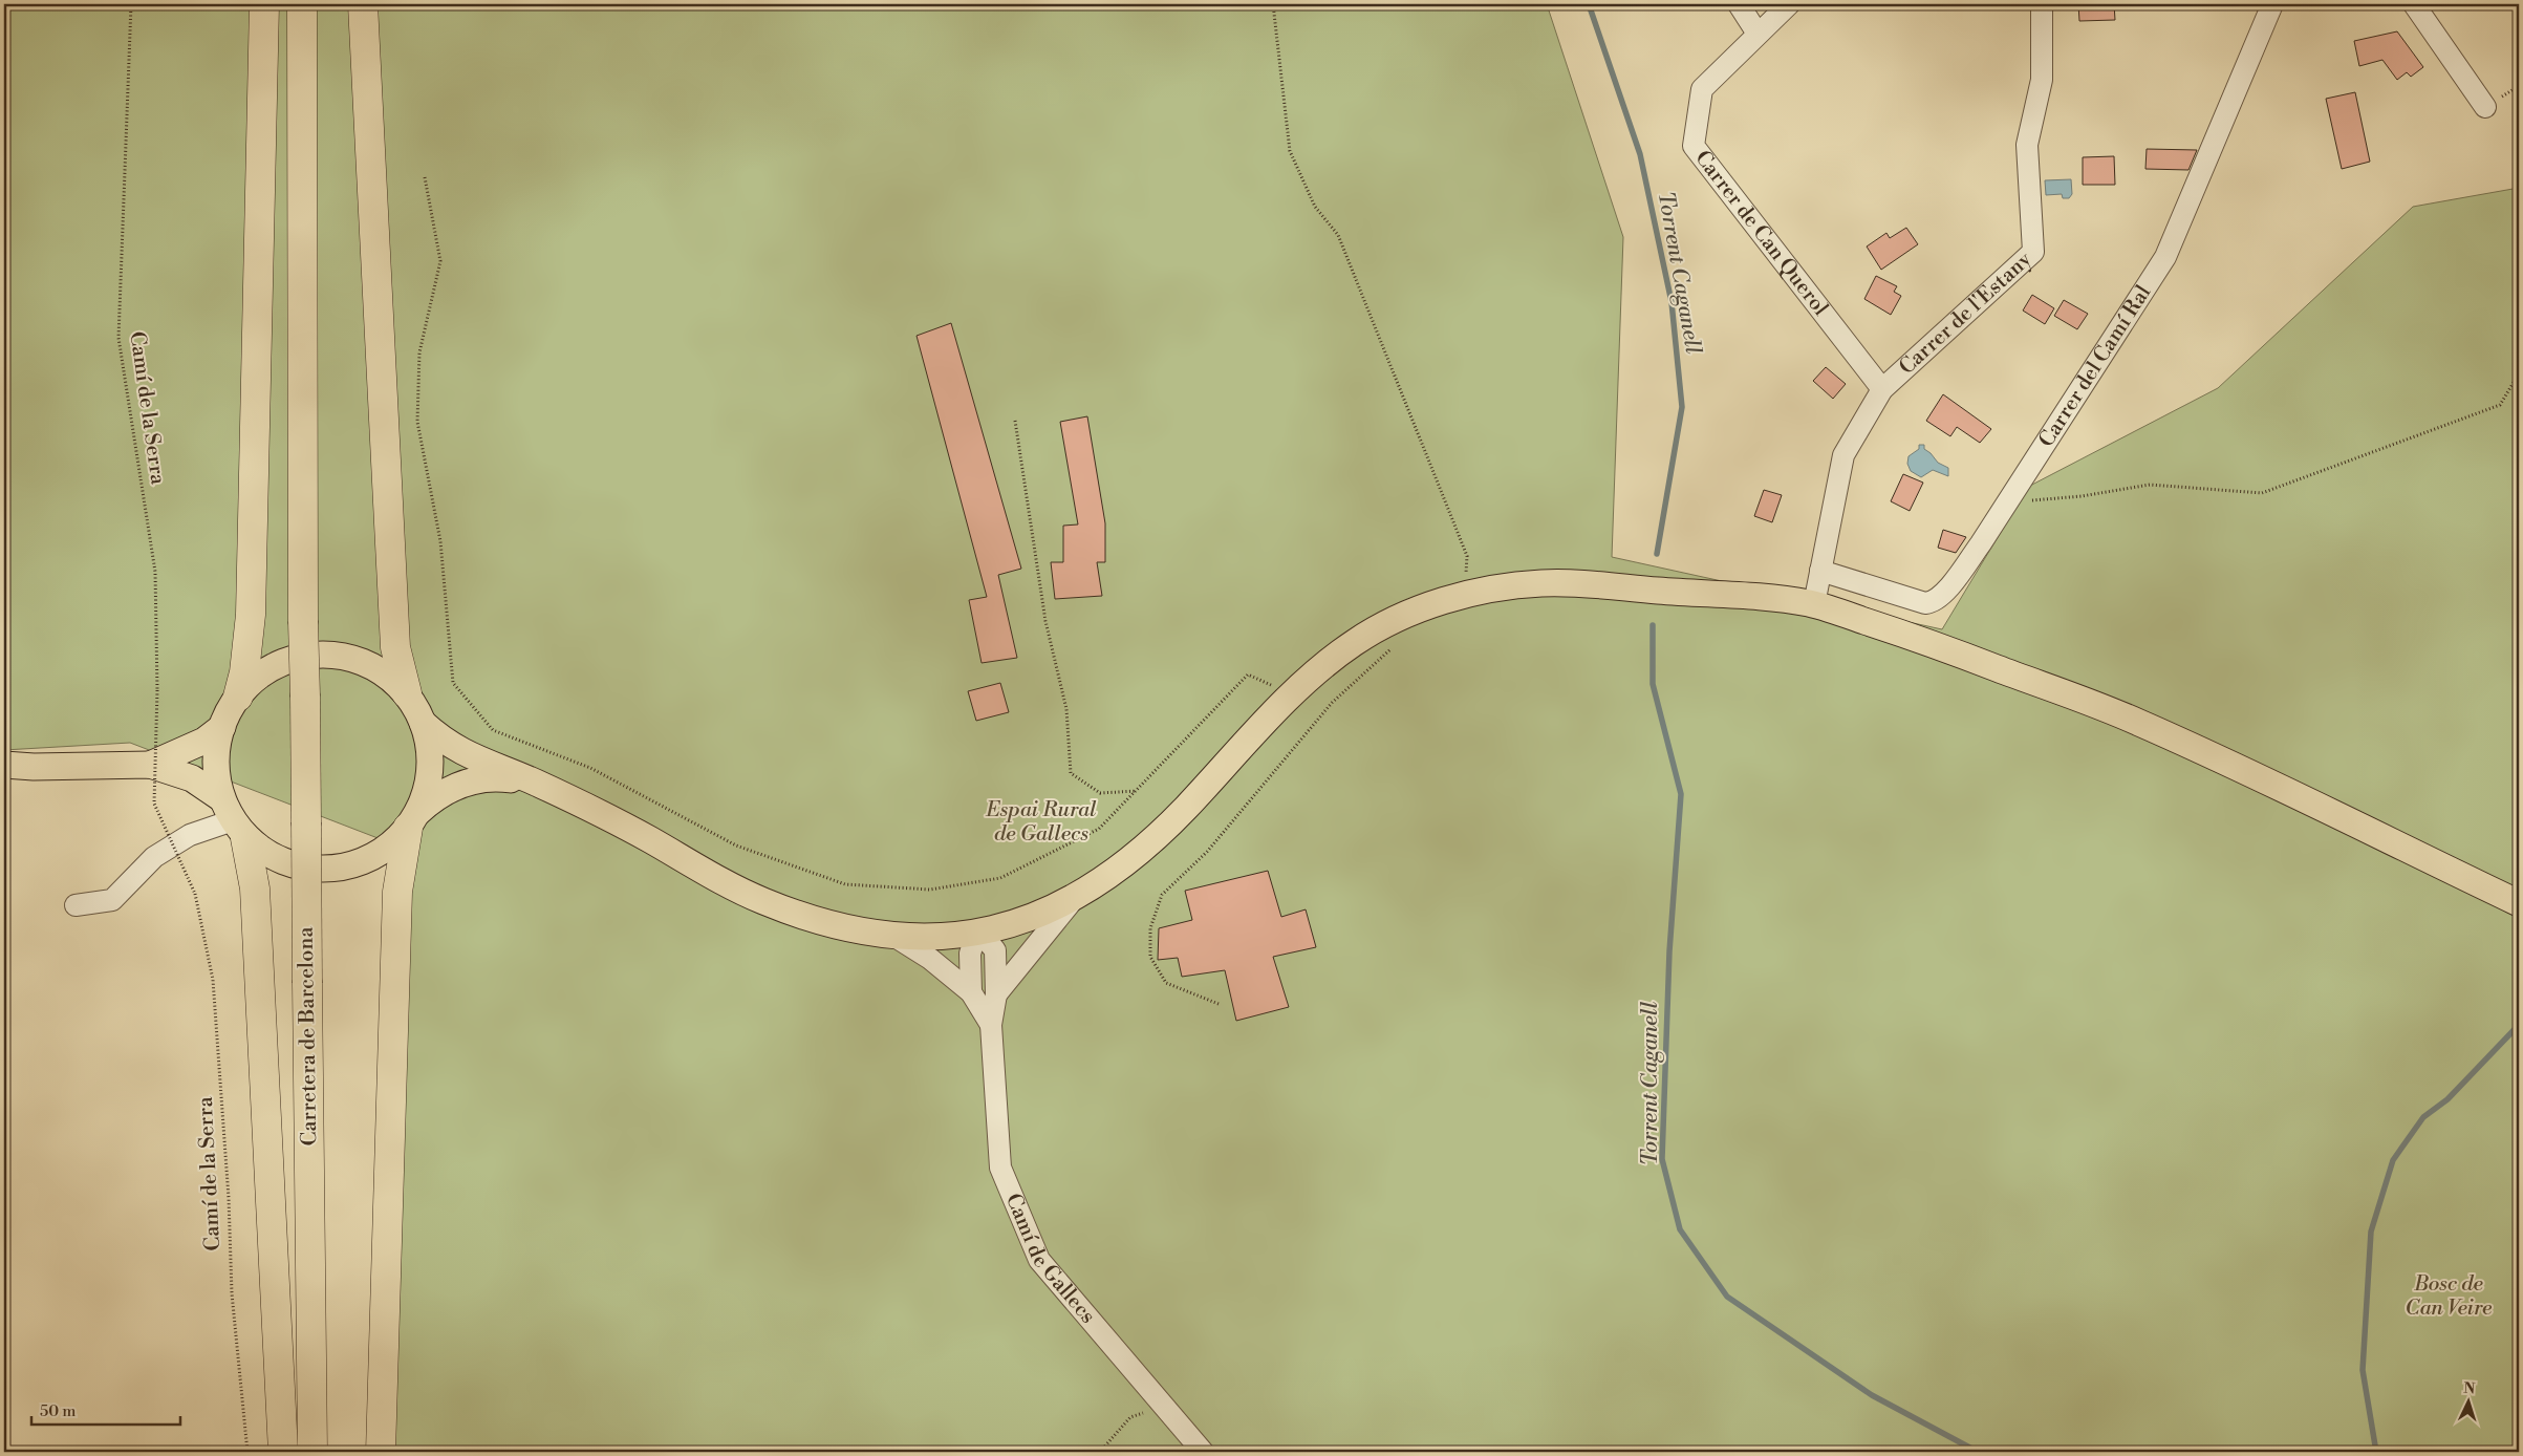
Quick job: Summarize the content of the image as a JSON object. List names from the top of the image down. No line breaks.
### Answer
{"streets":{"highway":["Carretera de Barcelona"],"street":["Carrer de Can Querol","Carrer de l'Estany","Carrer del Camí Ral","Camí de Gallecs"],"path":["Camí de la Serra"]},"crossings":[["Carrer de Can Querol","Carrer de l'Estany"],["Carrer de l'Estany","Carrer del Camí Ral"]],"water":["Torrent Caganell"],"parks":["Espai Rural de Gallecs","Bosc de Can Veire"],"scale_bar":"50 m","north":"top"}
